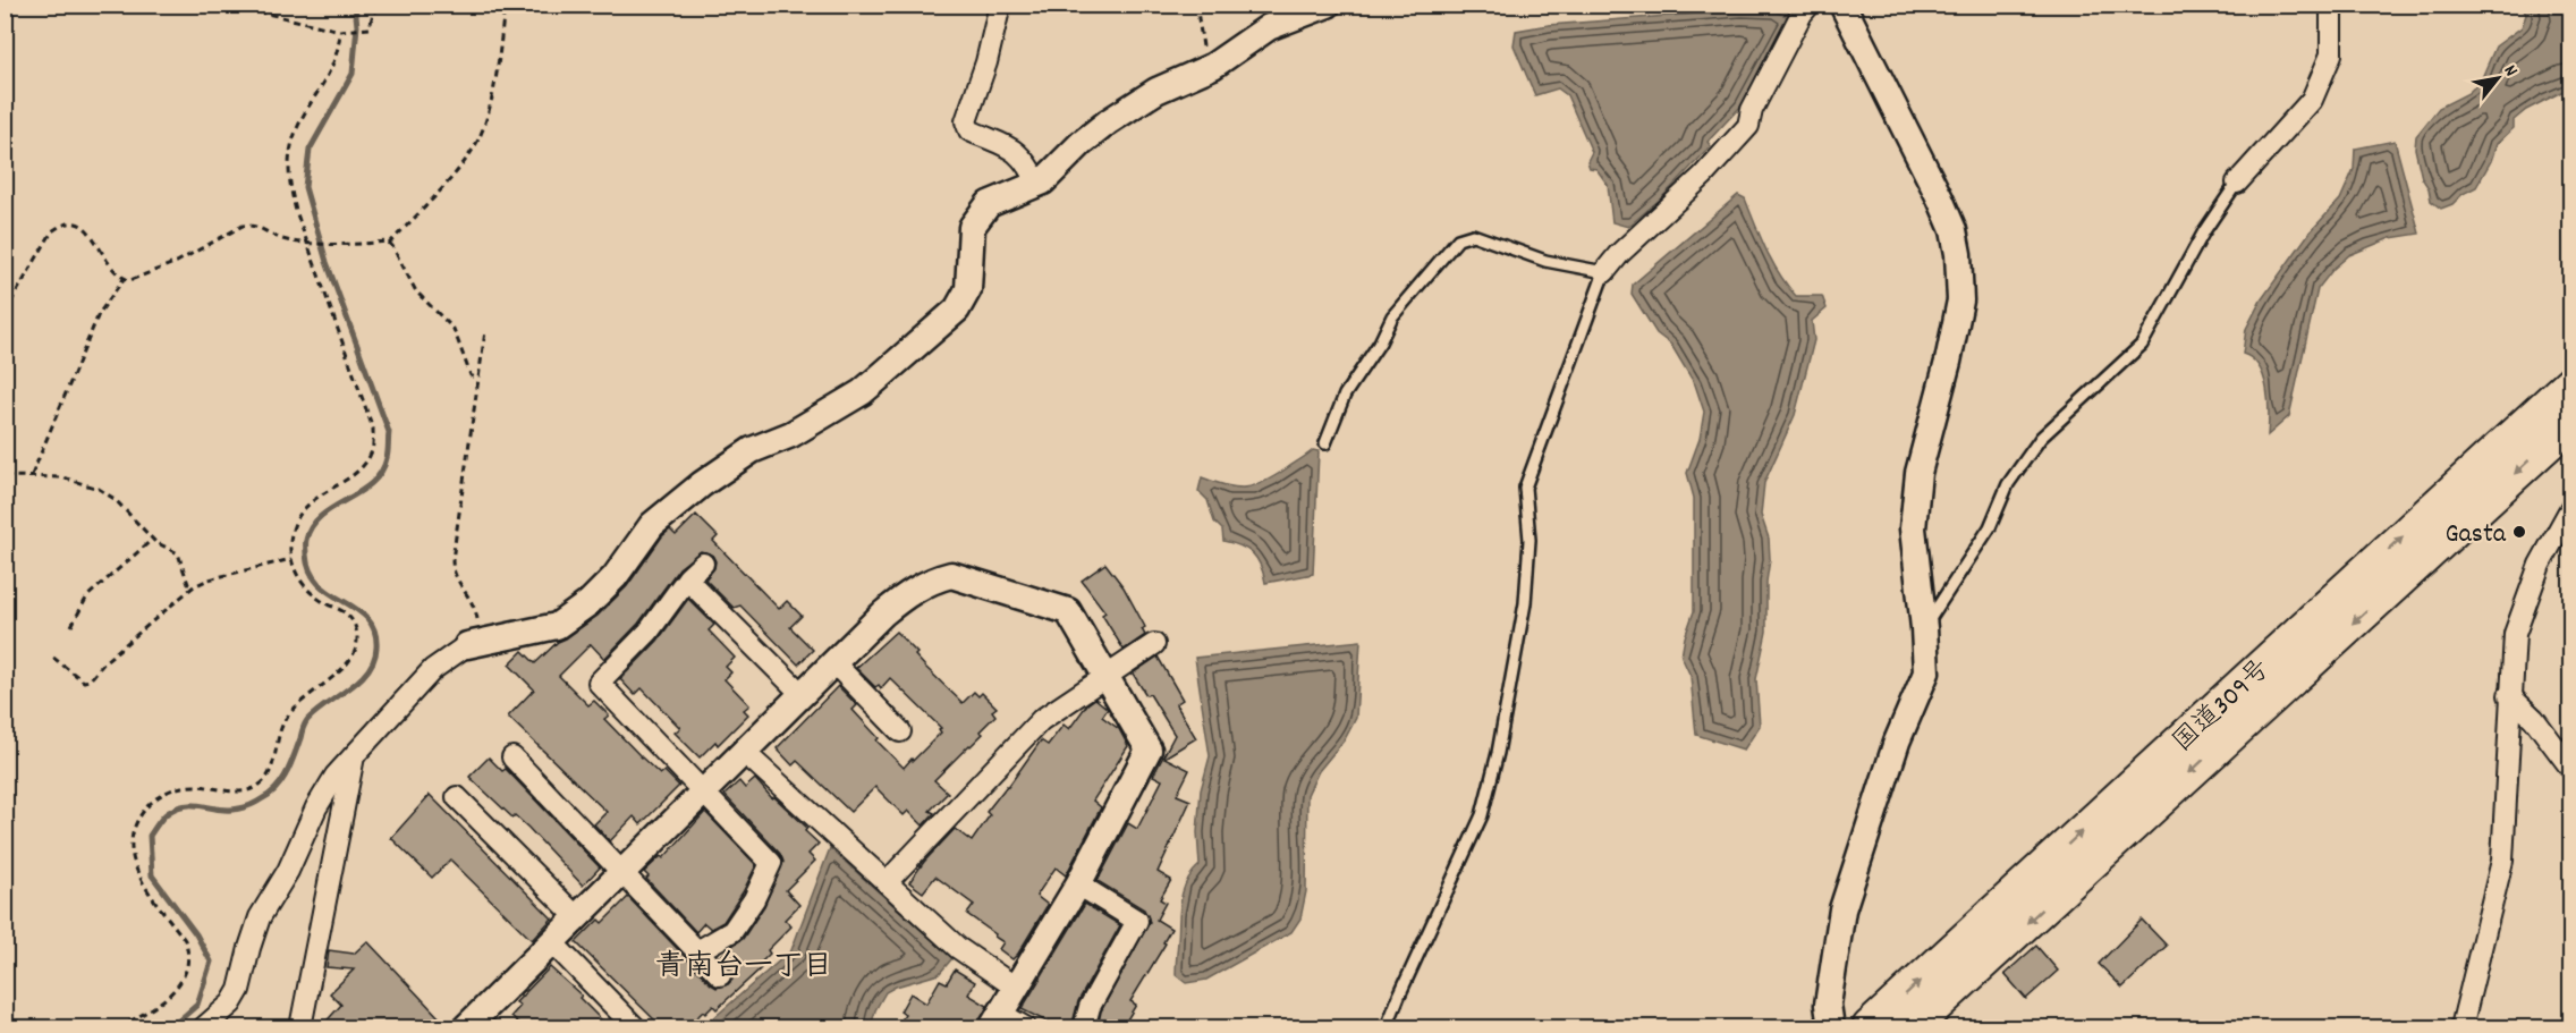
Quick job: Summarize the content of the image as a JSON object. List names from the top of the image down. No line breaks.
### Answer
{"streets":{"highway":["国道309号"]},"districts":["青南台一丁目"],"places":["Gasta"],"north":"top right"}
